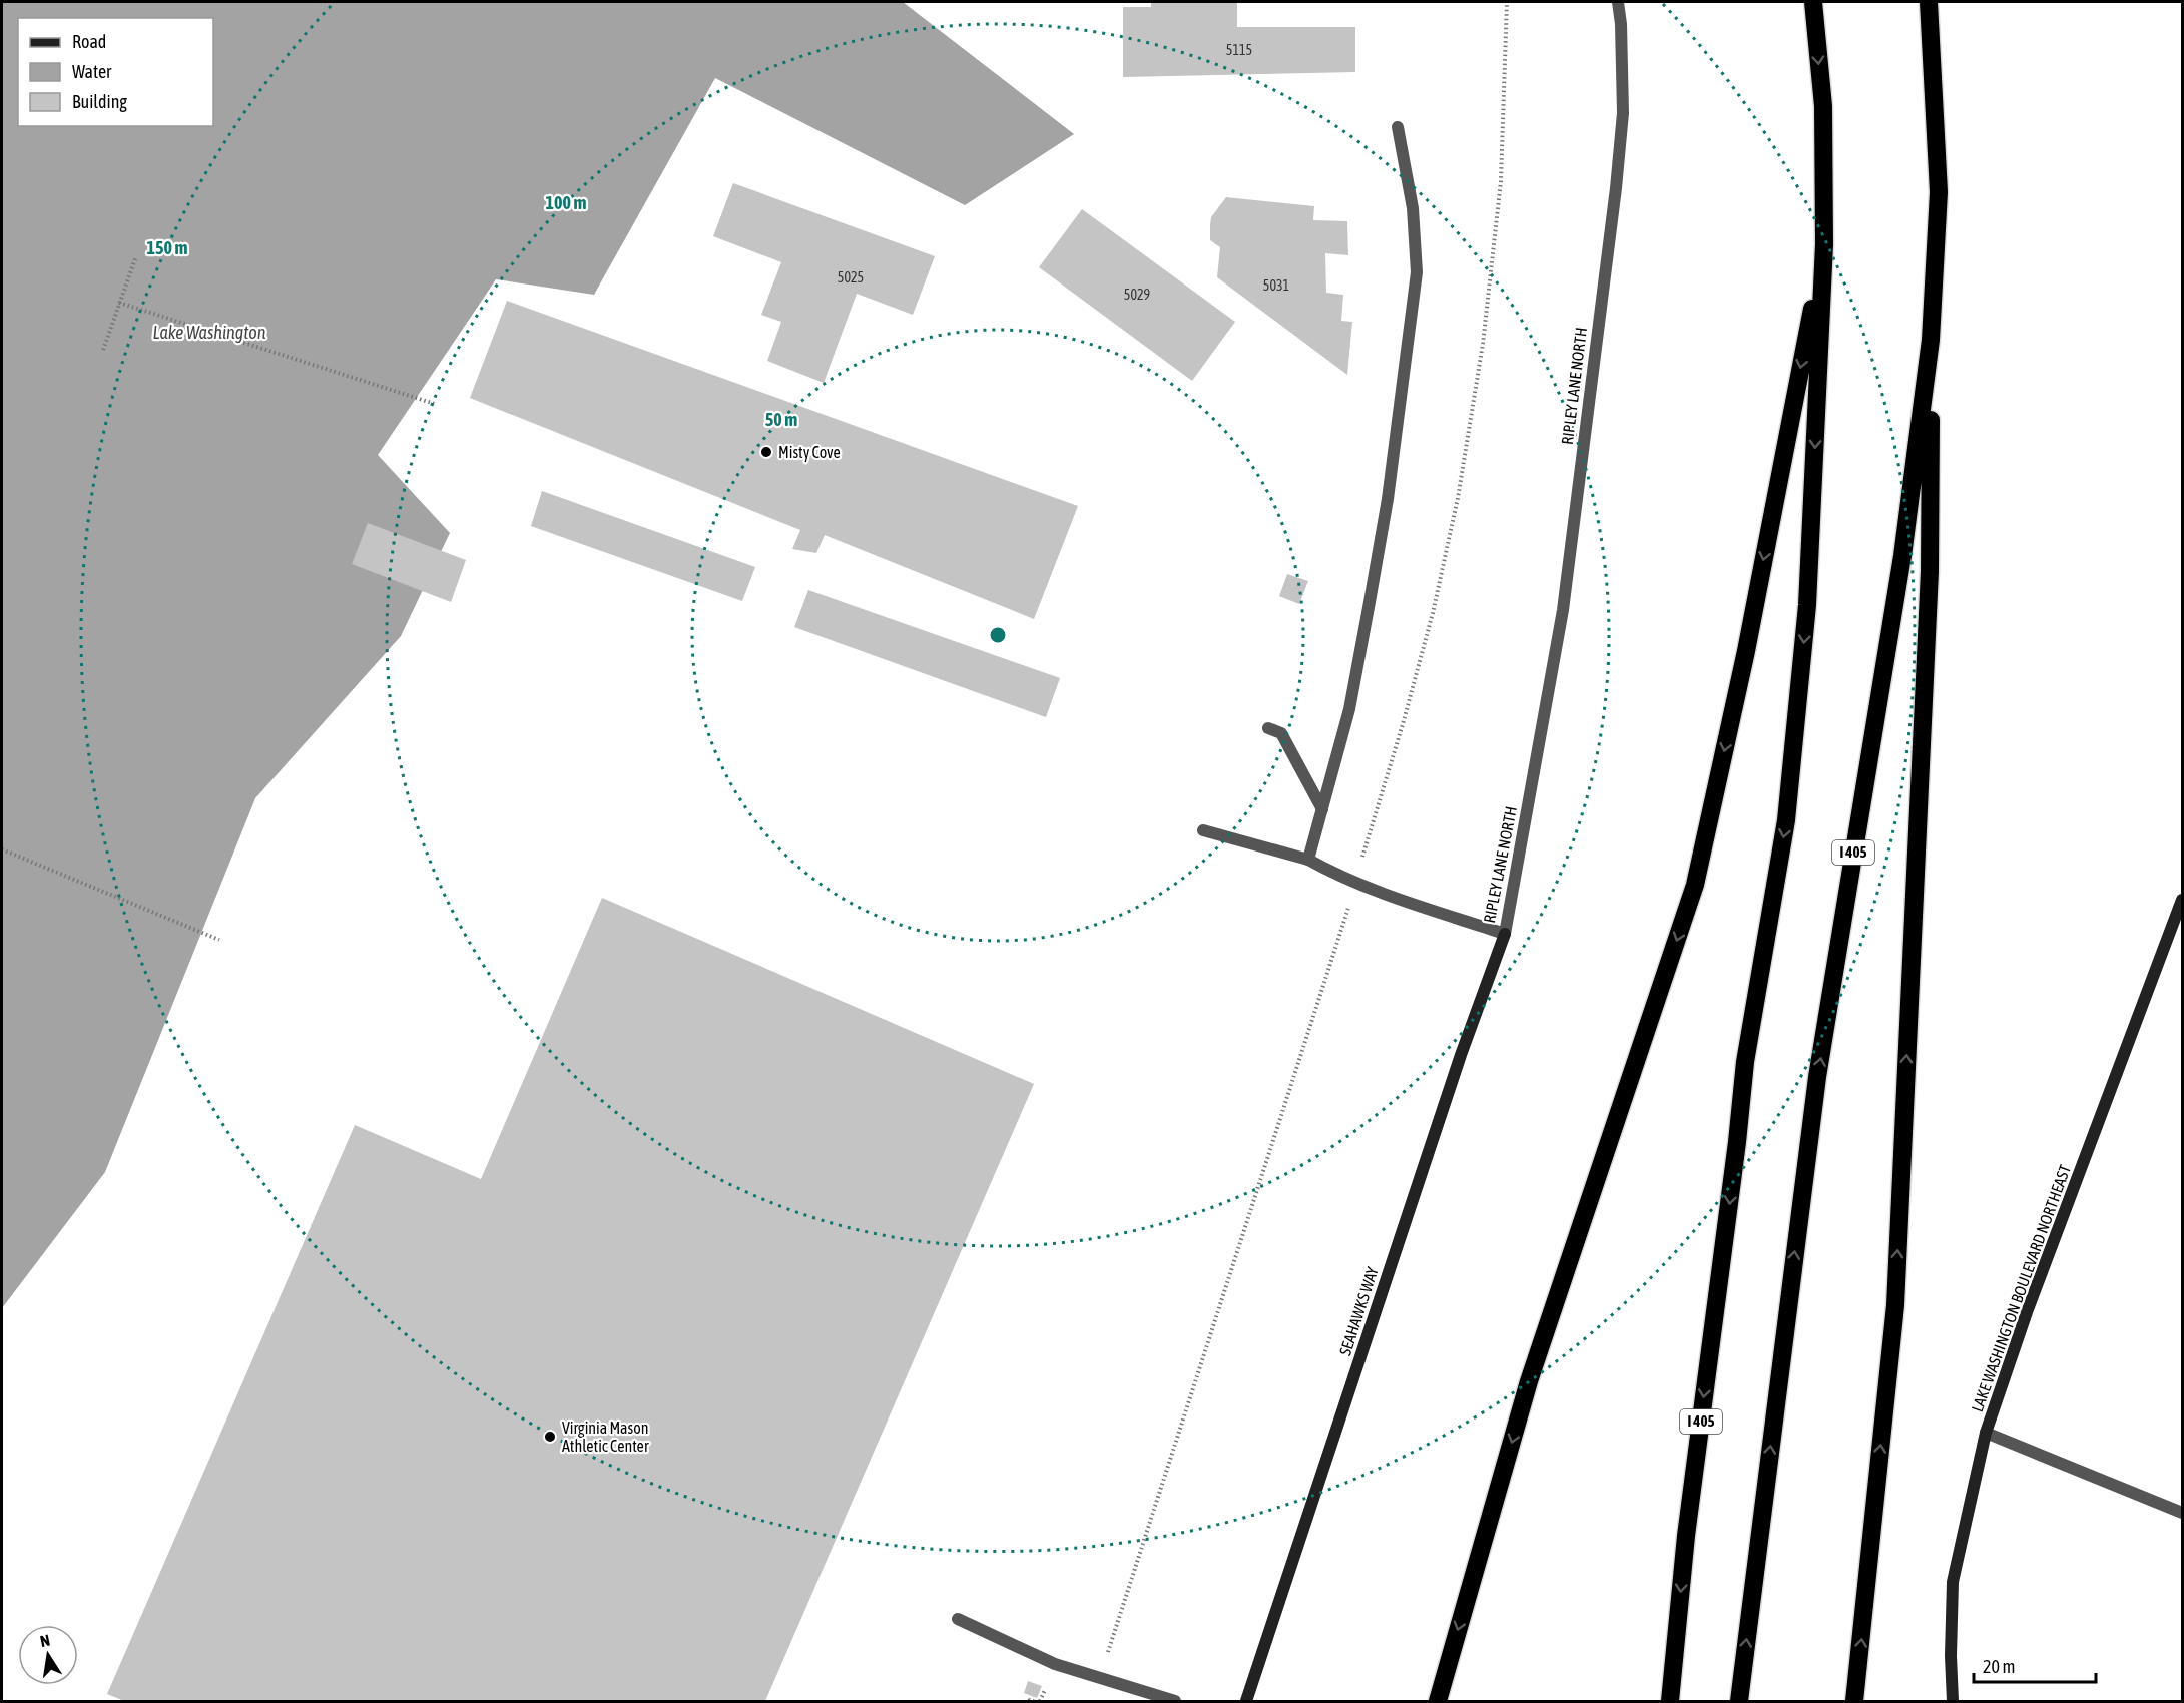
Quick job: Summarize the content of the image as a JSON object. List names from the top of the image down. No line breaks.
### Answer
{"streets":{"highway":["I 405"],"main road":["LAKE WASHINGTON BOULEVARD NORTHEAST","SEAHAWKS WAY"],"street":["RIPLEY LANE NORTH"]},"crossings":[["RIPLEY LANE NORTH","SEAHAWKS WAY"]],"water":["Lake Washington"],"places":["Misty Cove","Virginia Mason Athletic Center"],"house_numbers":["5115","5025","5031","5029"],"legend":["Road","Water","Building"],"scale_bar":"20 m","north":"top","rings":["100 m","150 m","50 m"]}
